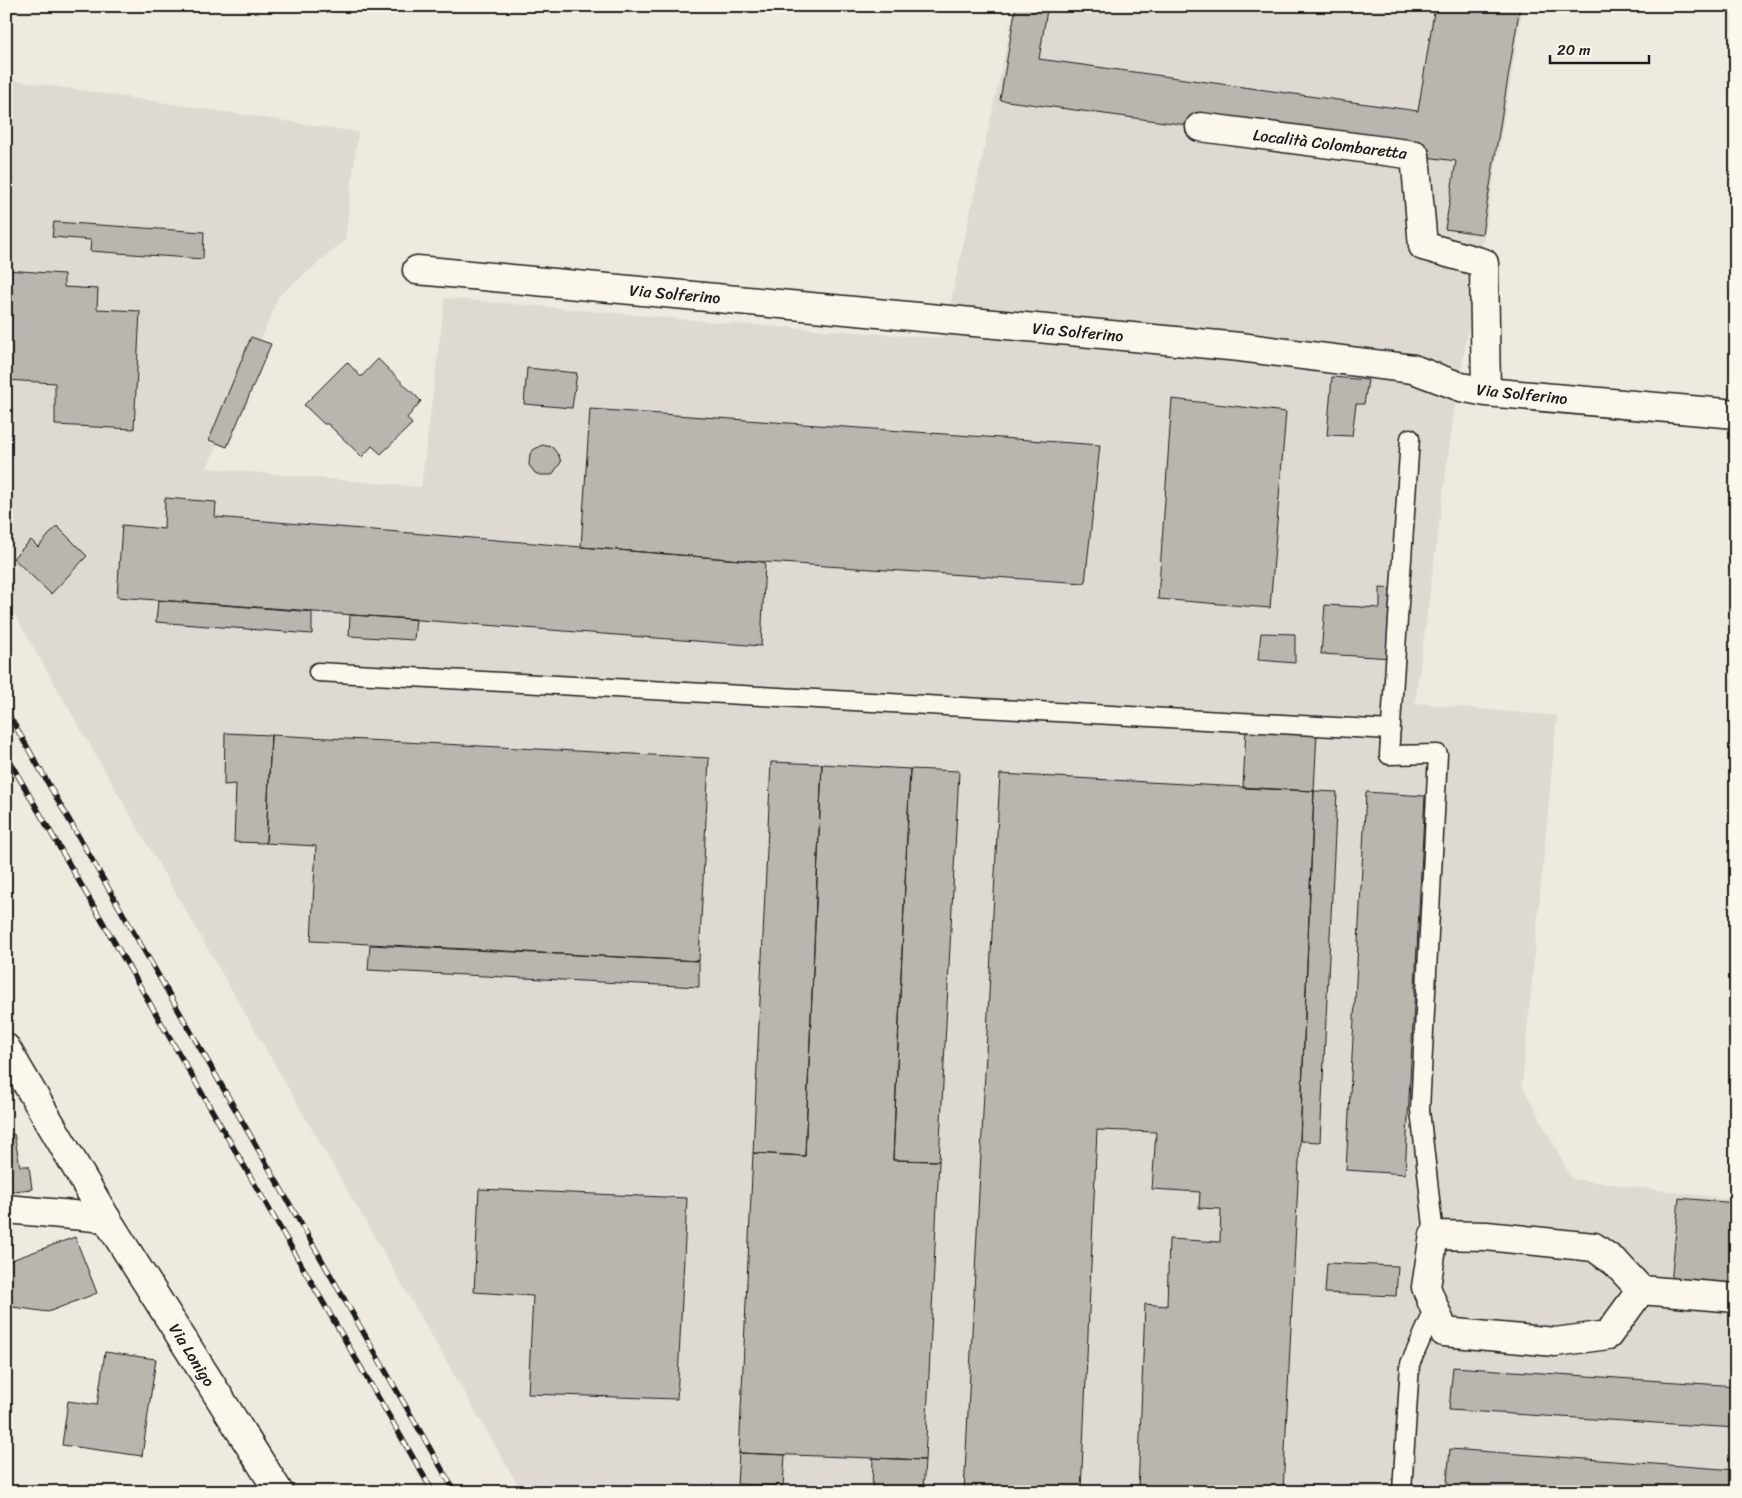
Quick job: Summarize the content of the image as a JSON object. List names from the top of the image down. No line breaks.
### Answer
{"streets":{"street":["Località Colombaretta","Via Solferino","Via Lonigo"]},"crossings":[["Località Colombaretta","Via Solferino"]],"scale_bar":"20 m"}
